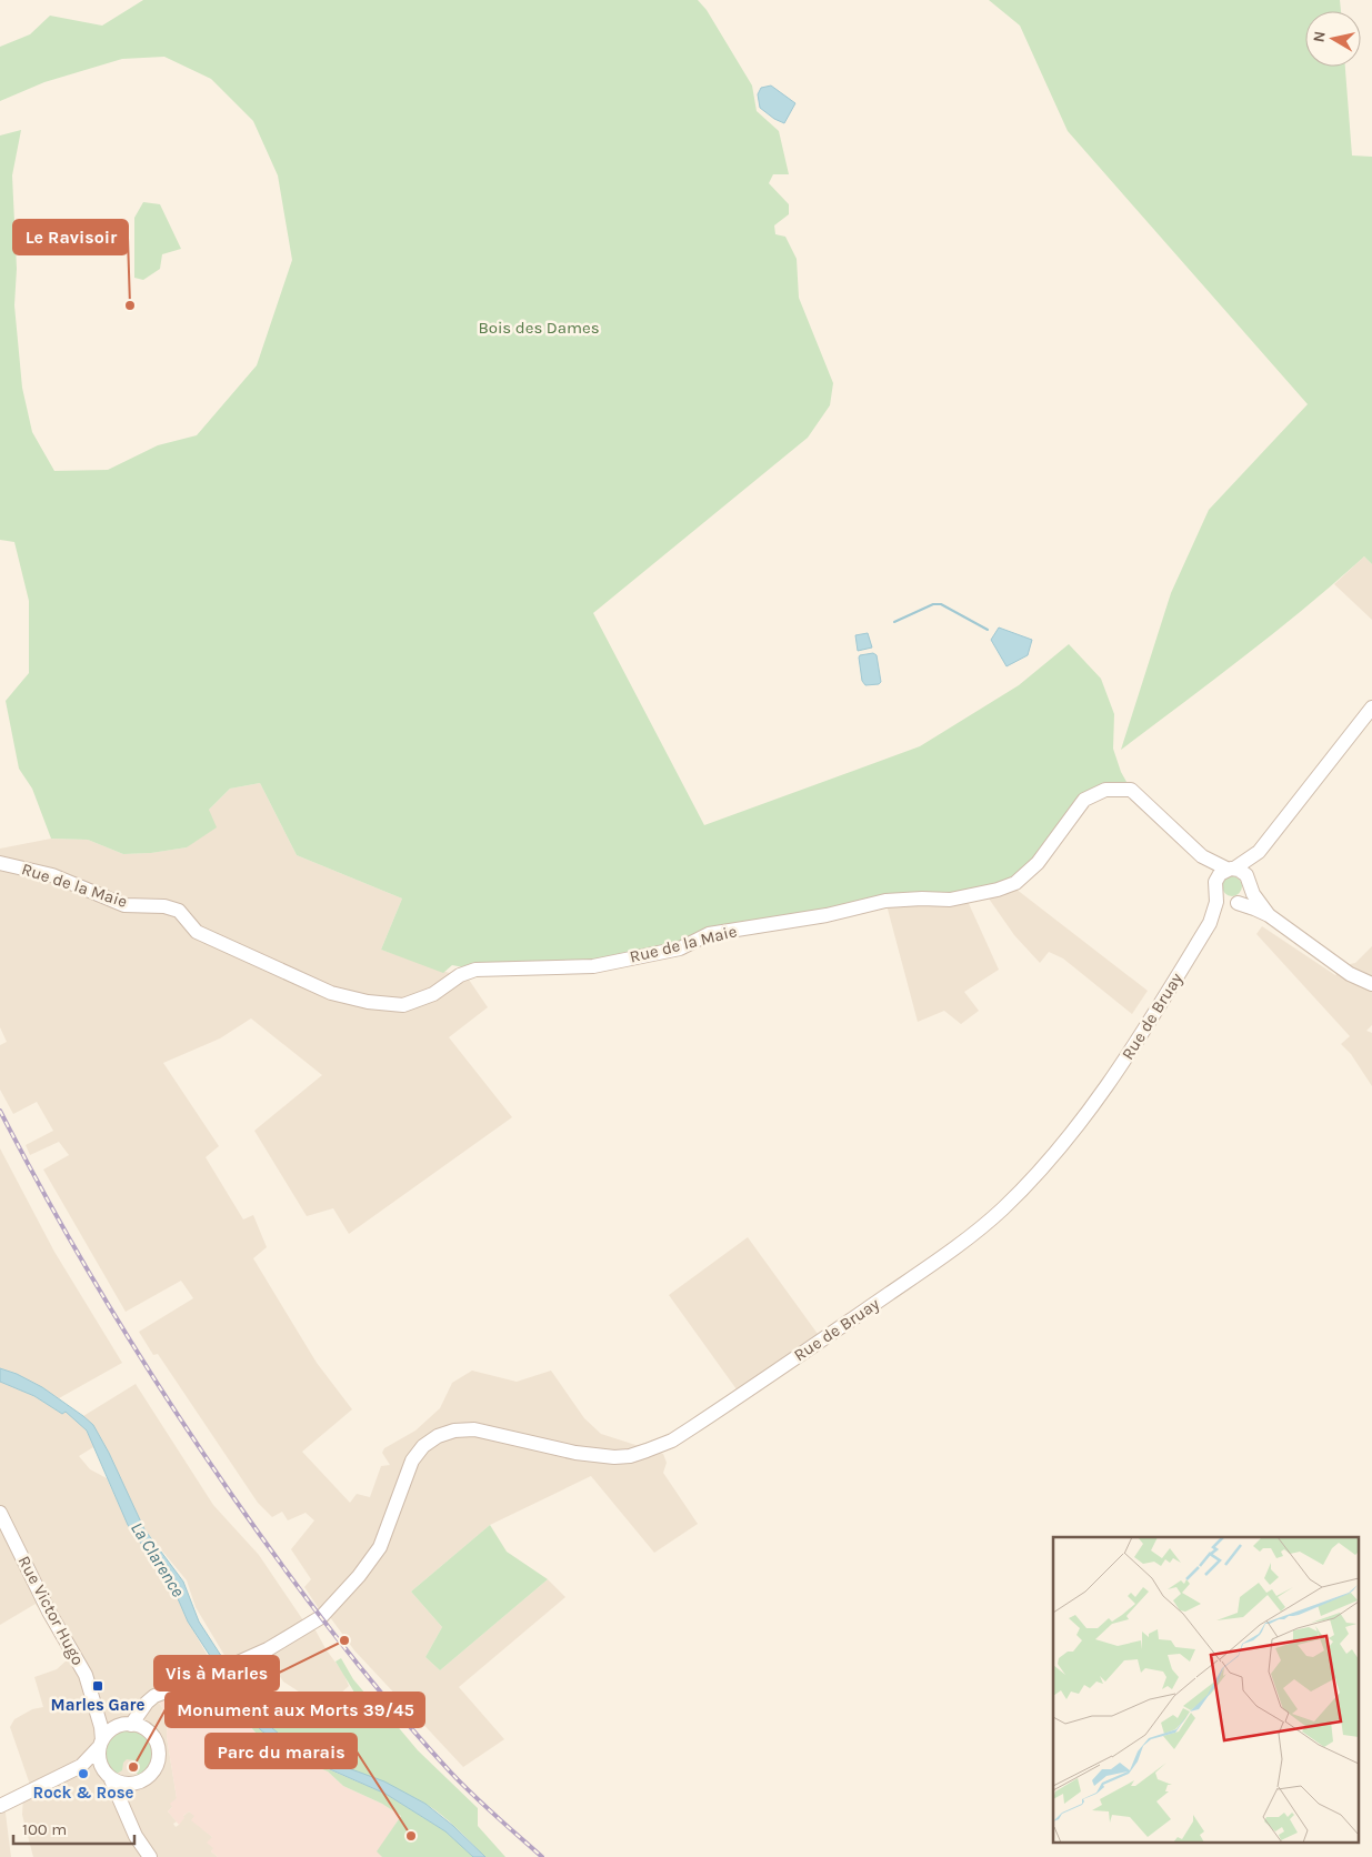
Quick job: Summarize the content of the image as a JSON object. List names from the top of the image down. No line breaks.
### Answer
{"streets":{"main road":["Rue de la Maie","Rue de Bruay","Rue Victor Hugo"]},"crossings":[["Rue de Bruay","Rue Victor Hugo"]],"water":["La Clarence"],"parks":["Bois des Dames"],"places":{"other":["Le Ravisoir","Vis à Marles","Monument aux Morts 39/45","Rock & Rose","Parc du marais"],"transit":["Marles Gare"]},"scale_bar":"100 m","north":"left"}
